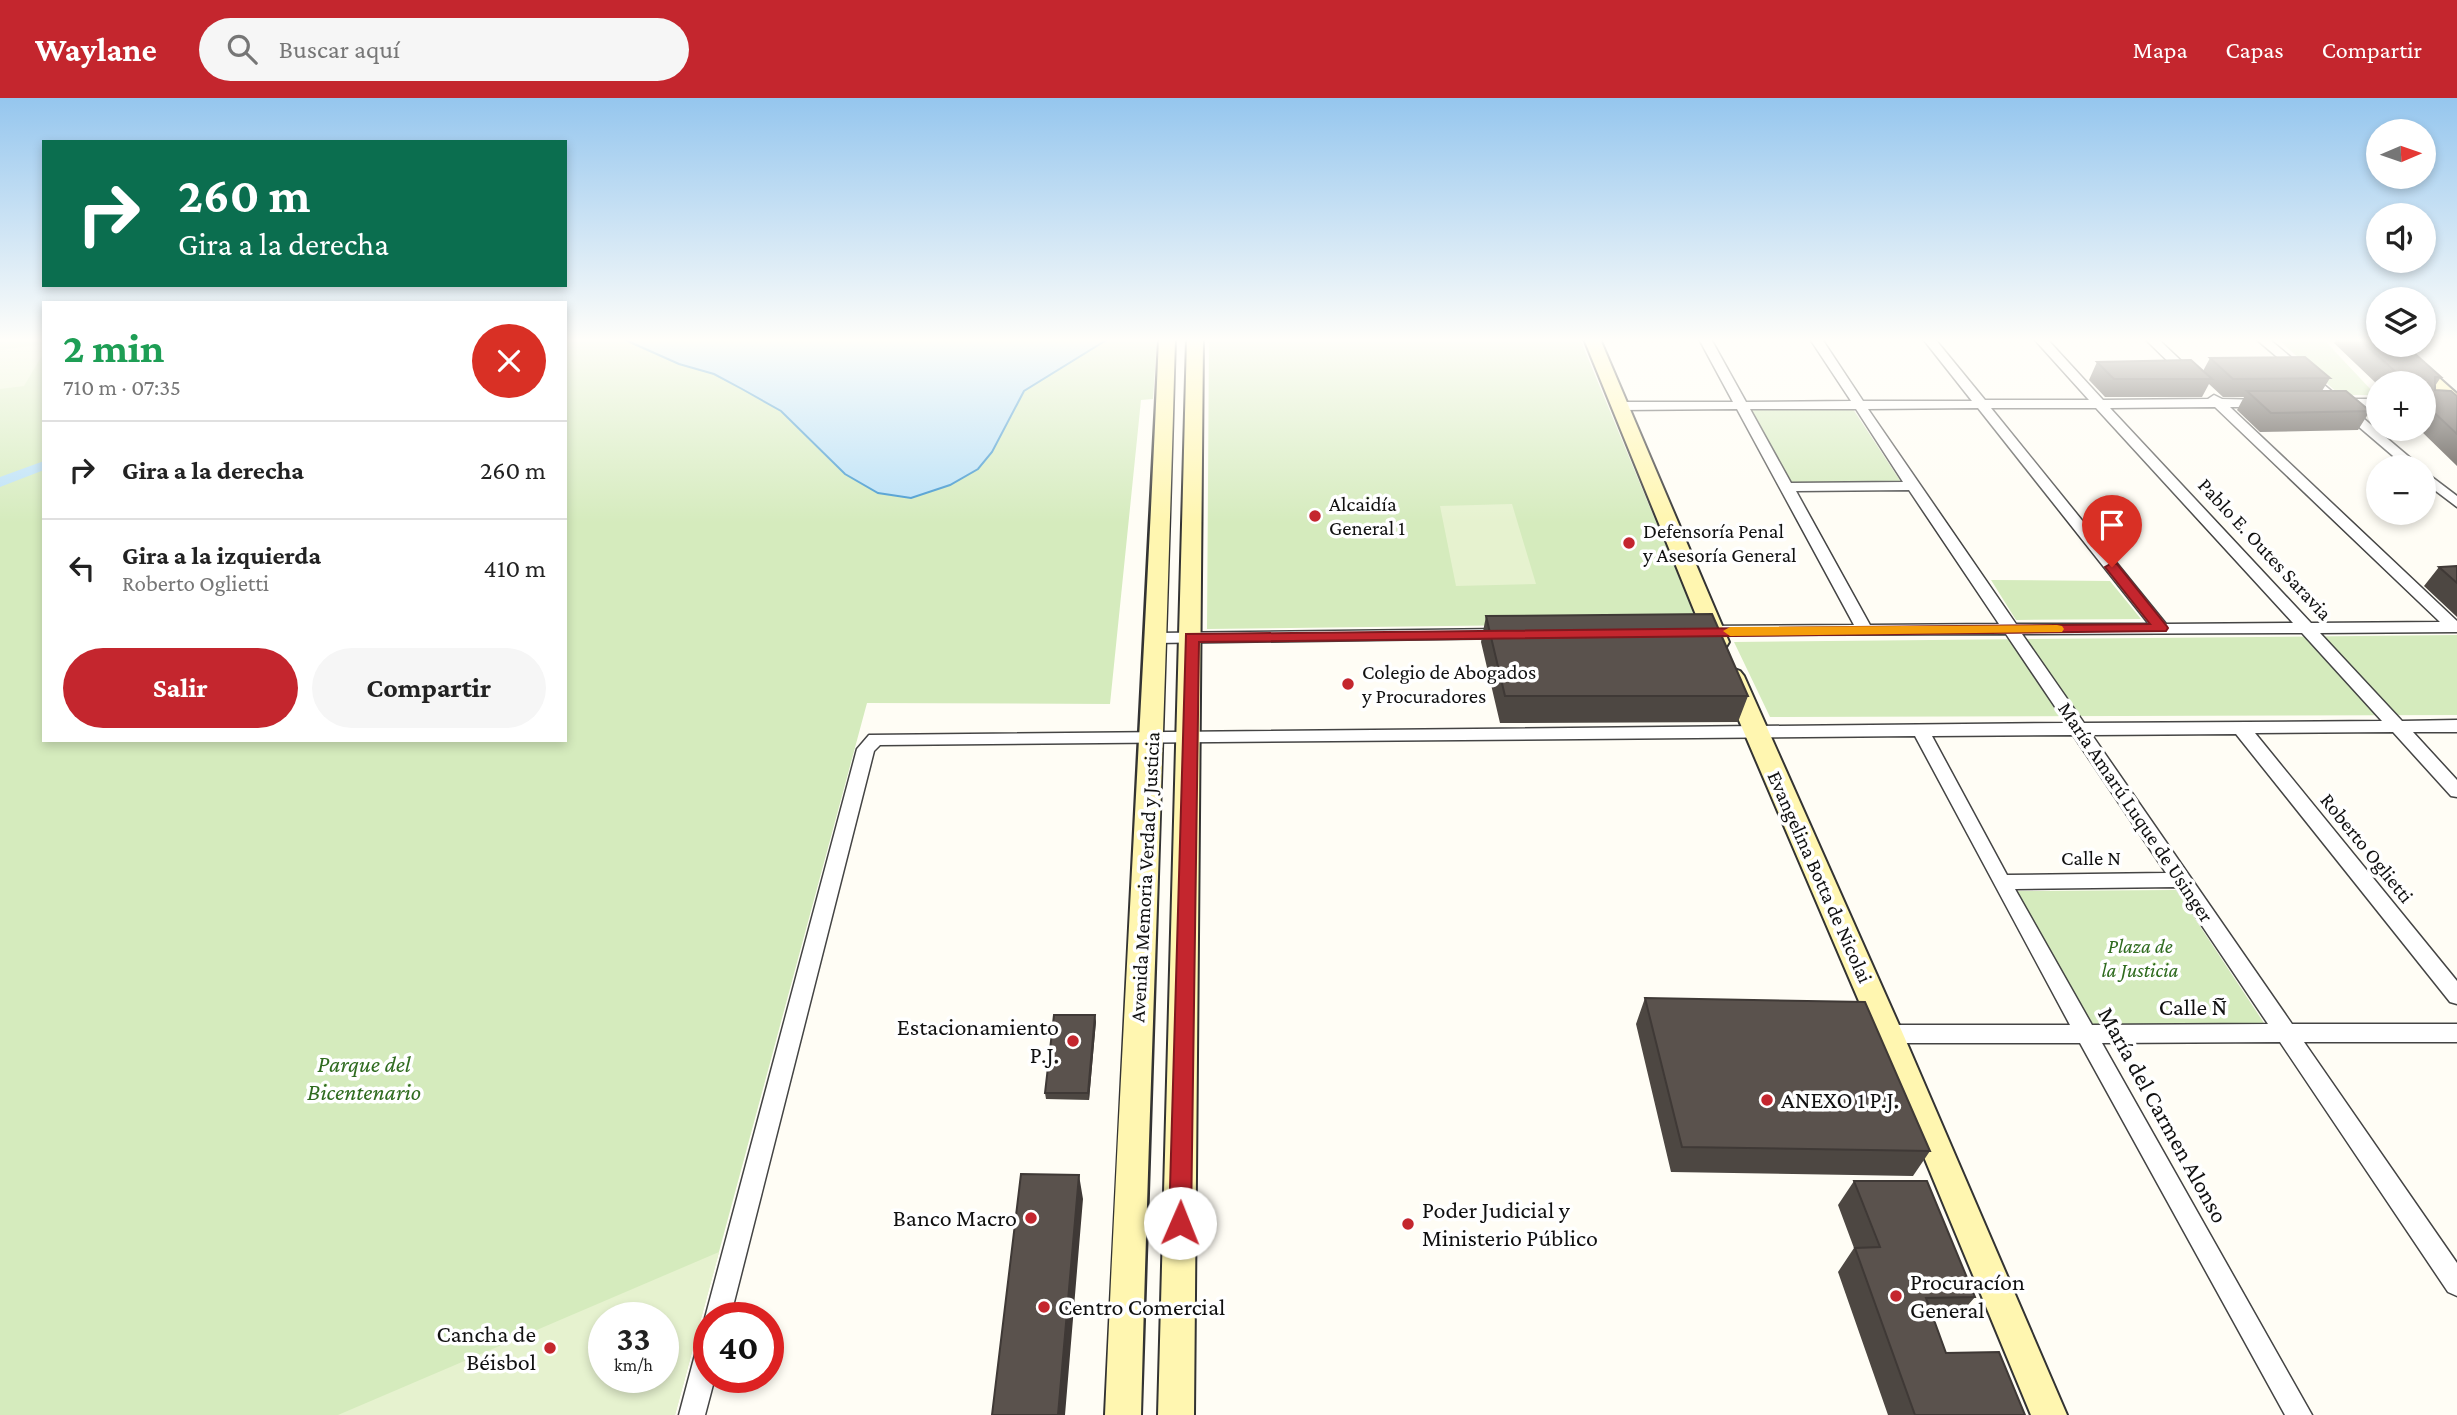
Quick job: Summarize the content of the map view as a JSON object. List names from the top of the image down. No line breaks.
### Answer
{"streets":{"street":["Pablo E. Outes Saravia","María Amarú Luque de Usinger","Roberto Oglietti","Calle N","Avenida Memoria Verdad y Justicia","Evangelina Botta de Nicolai","Calle Ñ","María del Carmen Alonso"]},"crossings":[["María Amarú Luque de Usinger","Calle N"],["María Amarú Luque de Usinger","Calle Ñ"],["Calle N","María del Carmen Alonso"],["Evangelina Botta de Nicolai","Calle Ñ"],["Calle Ñ","María del Carmen Alonso"]],"parks":["Plaza de la Justicia","Parque del Bicentenario"],"places":["Alcaidía General 1","Defensoría Penal y Asesoría General","Colegio de Abogados y Procuradores","Estacionamiento P.J.","ANEXO 1 P.J.","Banco Macro","Poder Judicial y Ministerio Público","Procuracíon General","Centro Comercial","Cancha de Béisbol"],"north":"right","page":{"header":"Waylane","search":"Buscar aquí","nav":["Mapa","Capas","Compartir"],"map_buttons":["+","−"],"turn":["260 m","Gira a la derecha"],"heading":["2 min","710 m · 07:35"],"list":[{"name":"Gira a la derecha","value":"260 m"},{"name":"Gira a la izquierda","note":"Roberto Oglietti","value":"410 m"}],"buttons":["Salir","Compartir"],"speed":"33 km/h","limit":"40"}}
